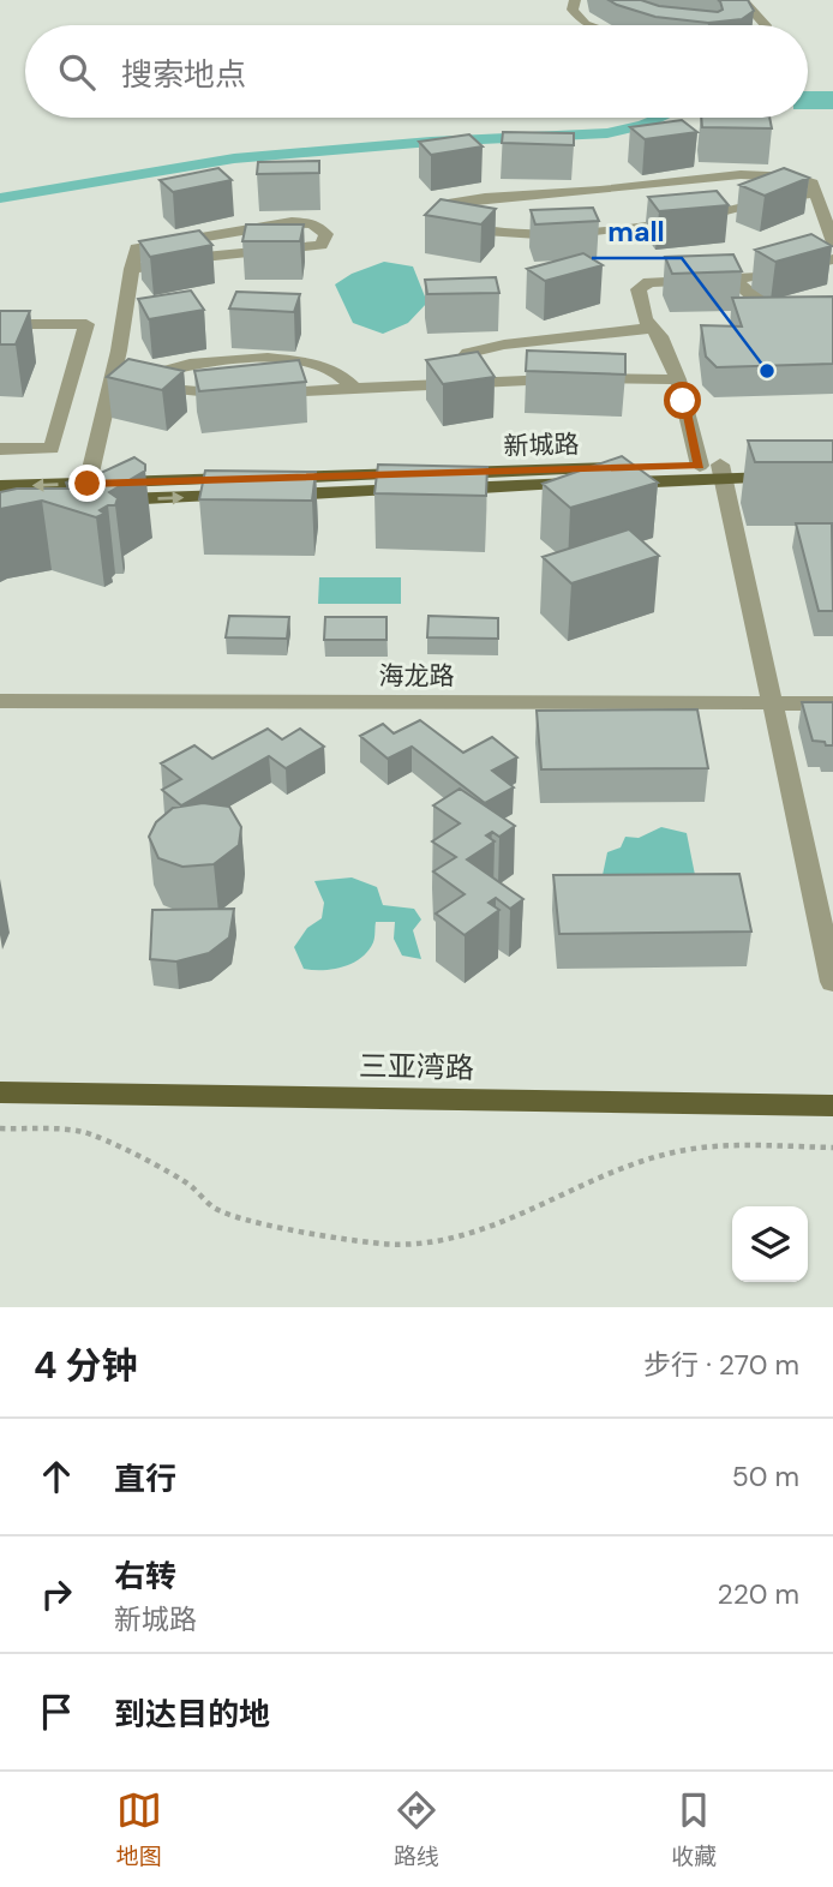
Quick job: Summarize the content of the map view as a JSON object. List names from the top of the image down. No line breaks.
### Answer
{"streets":{"main road":["新城路","三亚湾路"],"street":["海龙路"]},"places":["mall"],"page":{"search":"搜索地点","heading":["4 分钟","步行 · 270 m"],"list":[["直行","50 m"],["右转","新城路","220 m"],"到达目的地"],"nav":["地图","路线","收藏"]}}
